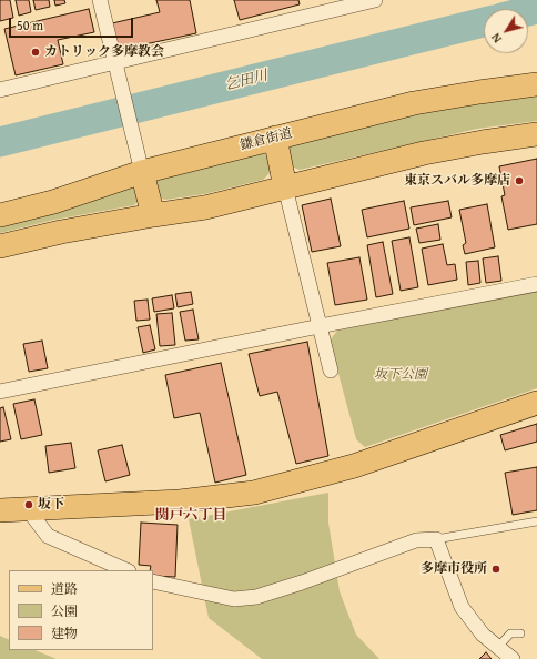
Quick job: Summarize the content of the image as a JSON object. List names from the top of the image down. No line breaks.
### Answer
{"streets":{"main road":["鎌倉街道"]},"districts":["関戸六丁目"],"water":["乞田川"],"parks":["坂下公園"],"places":["カトリック多摩教会","東京スバル多摩店","坂下","多摩市役所"],"legend":["道路","公園","建物"],"scale_bar":"50 m","north":"bottom left"}
